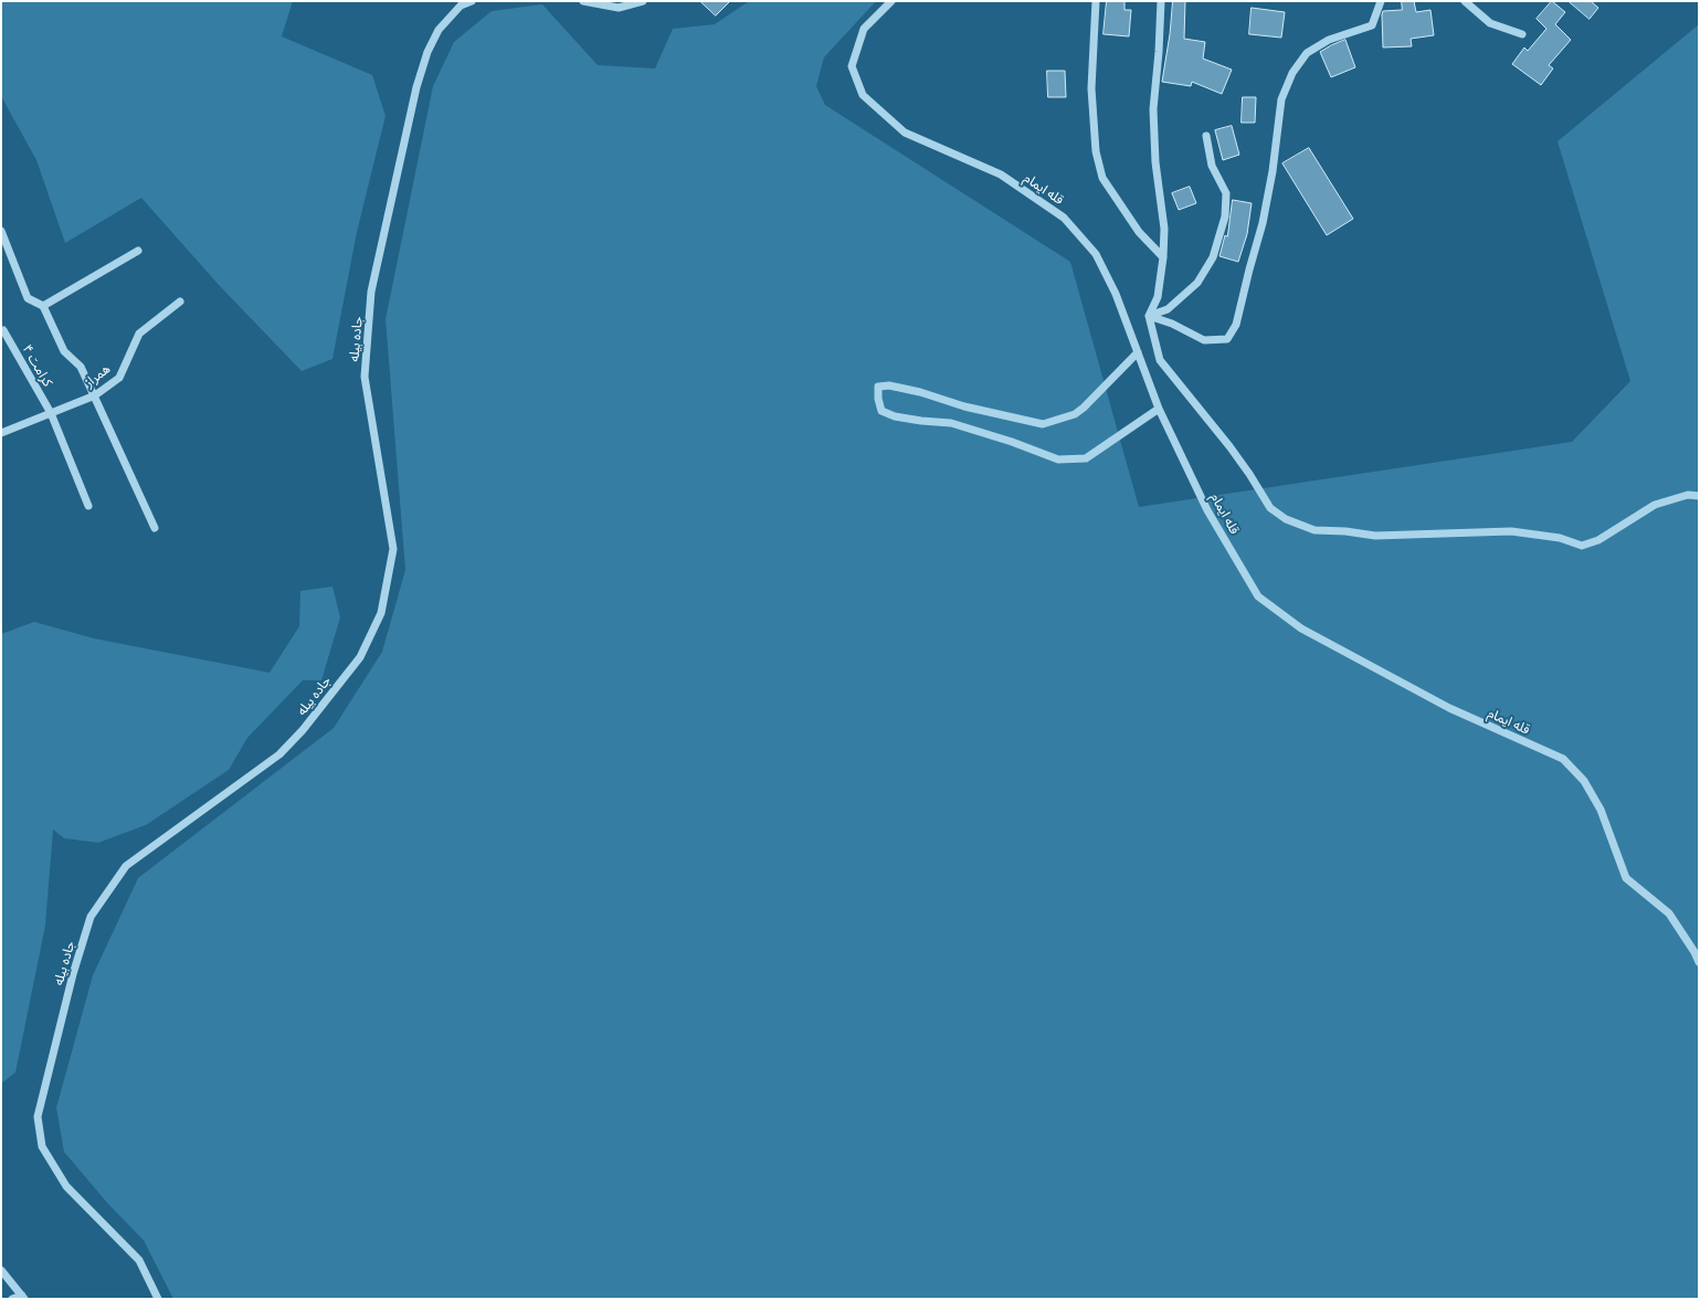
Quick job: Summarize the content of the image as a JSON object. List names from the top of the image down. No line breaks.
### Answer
{"streets":{"street":["قله ایمام","جاده بیله","کرامت ۴","همراز"]},"crossings":[["کرامت ۴","همراز"]]}
